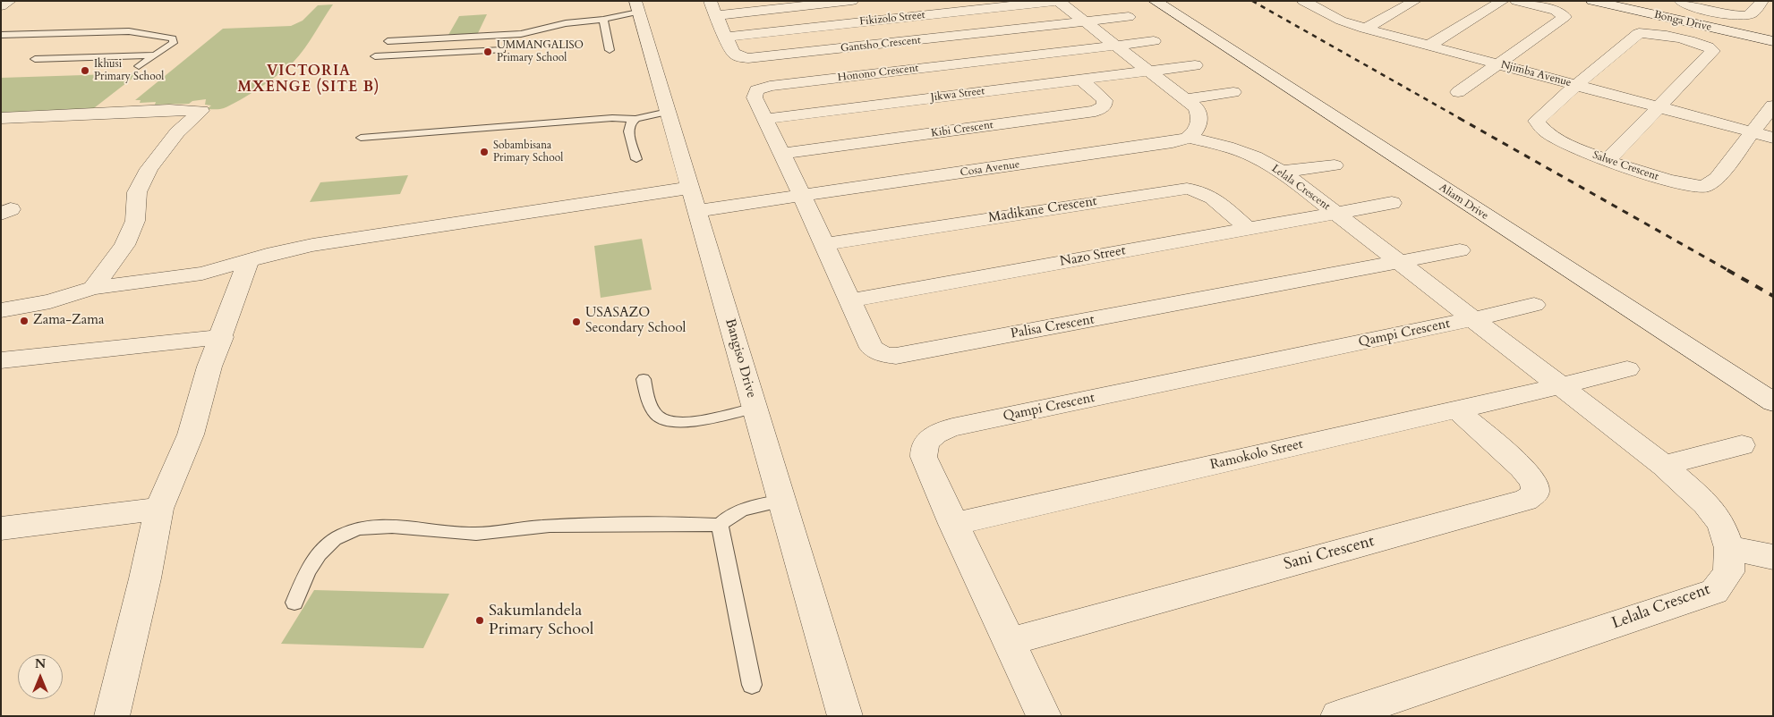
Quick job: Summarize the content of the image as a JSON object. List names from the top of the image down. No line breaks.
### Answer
{"streets":{"street":["Fikizolo Street","Bonga Drive","Gantsho Crescent","Honono Crescent","Njimba Avenue","Jikwa Street","Kibi Crescent","Salwe Crescent","Cosa Avenue","Lelala Crescent","Aliam Drive","Madikane Crescent","Nazo Street","Palisa Crescent","Qampi Crescent","Bangiso Drive","Ramokolo Street","Sani Crescent"]},"crossings":[["Fikizolo Street","Gantsho Crescent"],["Honono Crescent","Jikwa Street"],["Honono Crescent","Kibi Crescent"],["Honono Crescent","Cosa Avenue"],["Honono Crescent","Palisa Crescent"],["Njimba Avenue","Salwe Crescent"],["Jikwa Street","Kibi Crescent"],["Cosa Avenue","Lelala Crescent"],["Cosa Avenue","Palisa Crescent"],["Cosa Avenue","Bangiso Drive"],["Lelala Crescent","Nazo Street"],["Lelala Crescent","Palisa Crescent"],["Lelala Crescent","Qampi Crescent"],["Lelala Crescent","Ramokolo Street"],["Madikane Crescent","Nazo Street"],["Madikane Crescent","Palisa Crescent"],["Nazo Street","Palisa Crescent"],["Qampi Crescent","Ramokolo Street"],["Qampi Crescent","Sani Crescent"],["Ramokolo Street","Sani Crescent"]],"districts":["VICTORIA MXENGE (SITE B)"],"places":["UMMANGALISO Primary School","Ikhusi Primary School","Sobambisana Primary School","Zama-Zama","USASAZO Secondary School","Sakumlandela Primary School"],"north":"top"}
